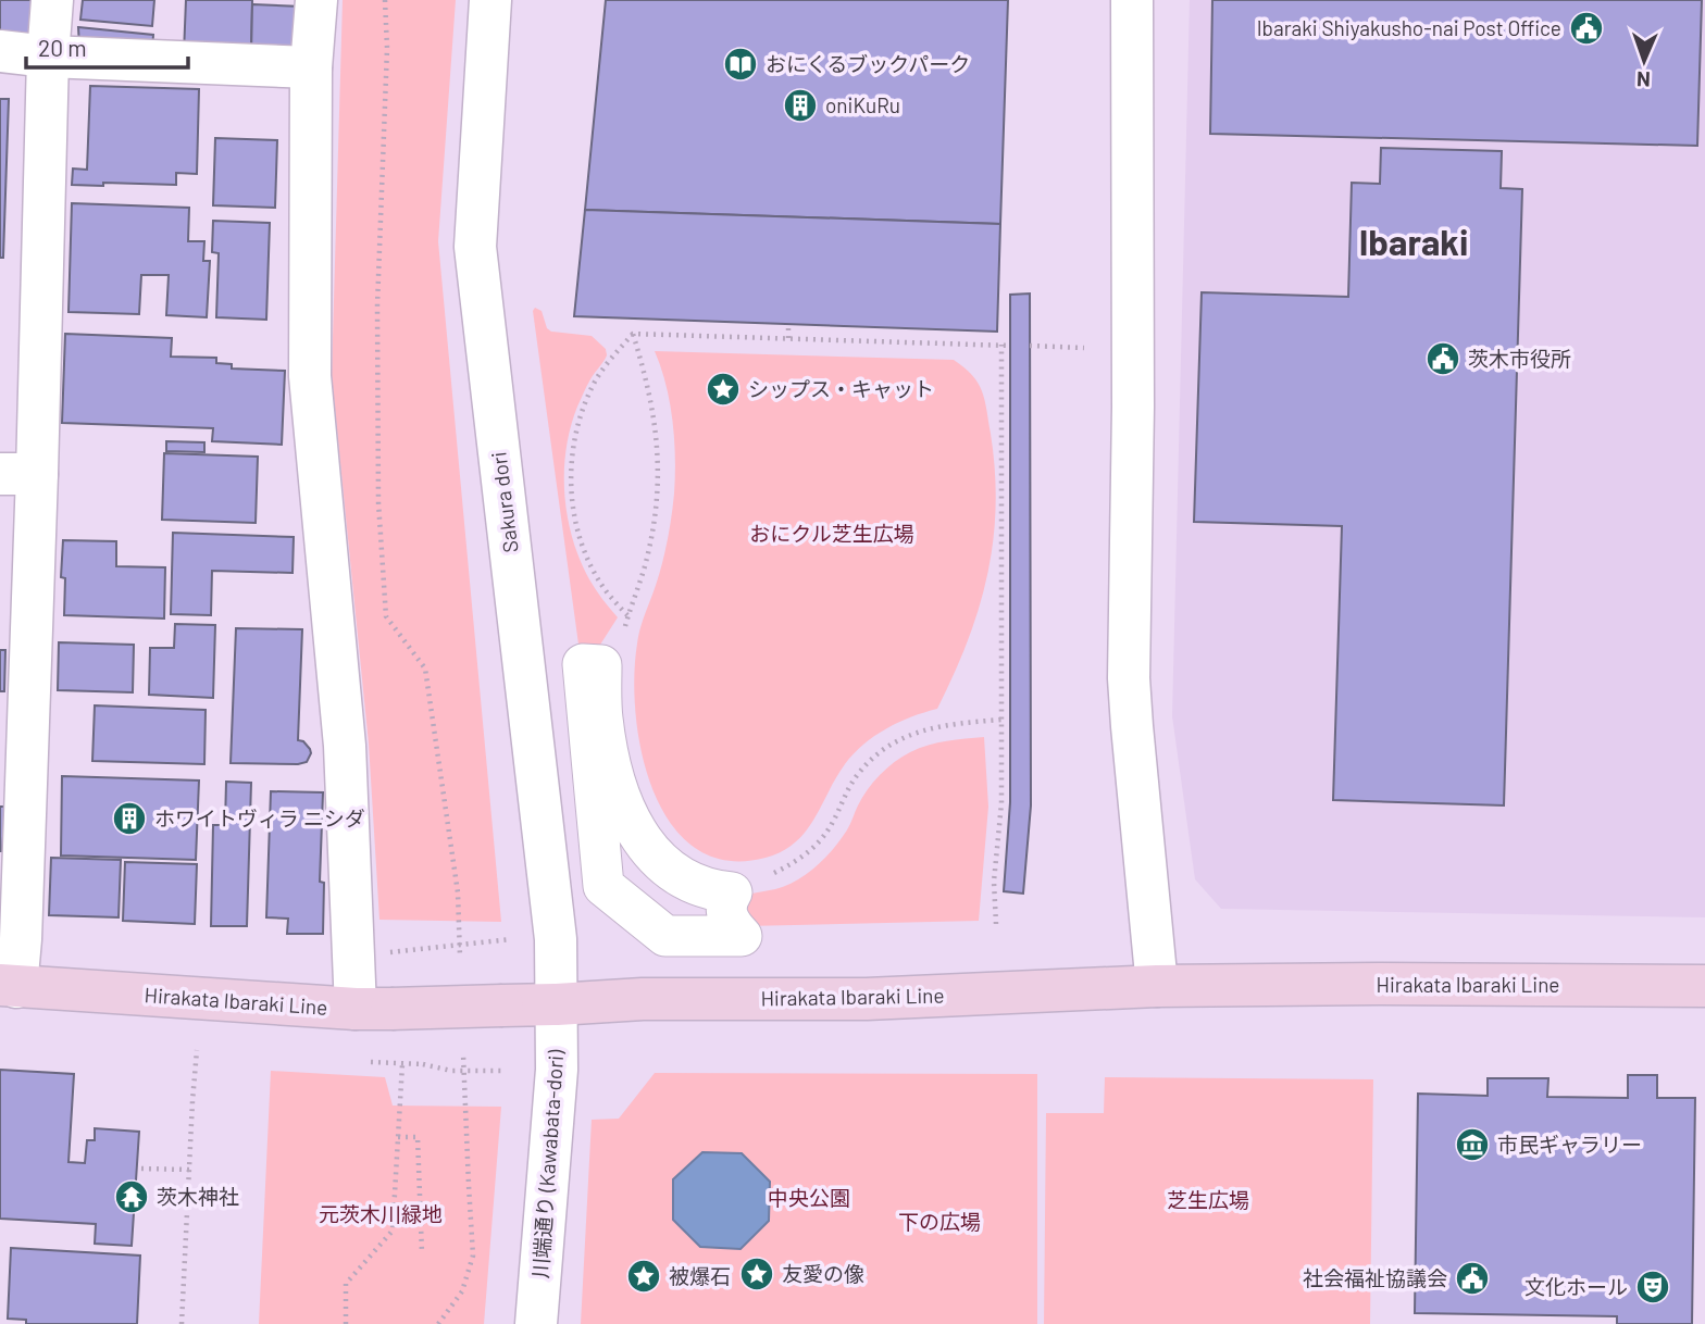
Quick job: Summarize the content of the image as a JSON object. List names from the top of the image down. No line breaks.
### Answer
{"streets":{"main road":["Hirakata Ibaraki Line"],"street":["Sakura dori","川端通り (Kawabata-dori)"]},"crossings":[["Sakura dori","Hirakata Ibaraki Line"],["Sakura dori","川端通り (Kawabata-dori)"],["Hirakata Ibaraki Line","川端通り (Kawabata-dori)"]],"districts":["Ibaraki"],"parks":["おにクル芝生広場","中央公園","芝生広場","元茨木川緑地","下の広場"],"places":{"public building":["Ibaraki Shiyakusho-nai Post Office","茨木市役所","社会福祉協議会"],"library":["おにくるブックパーク"],"building":["oniKuRu","ホワイトヴィラ ニシダ"],"place":["シップス・キャット","友愛の像","被爆石"],"museum":["市民ギャラリー"],"temple":["茨木神社"],"theatre":["文化ホール"]},"scale_bar":"20 m","north":"bottom"}
